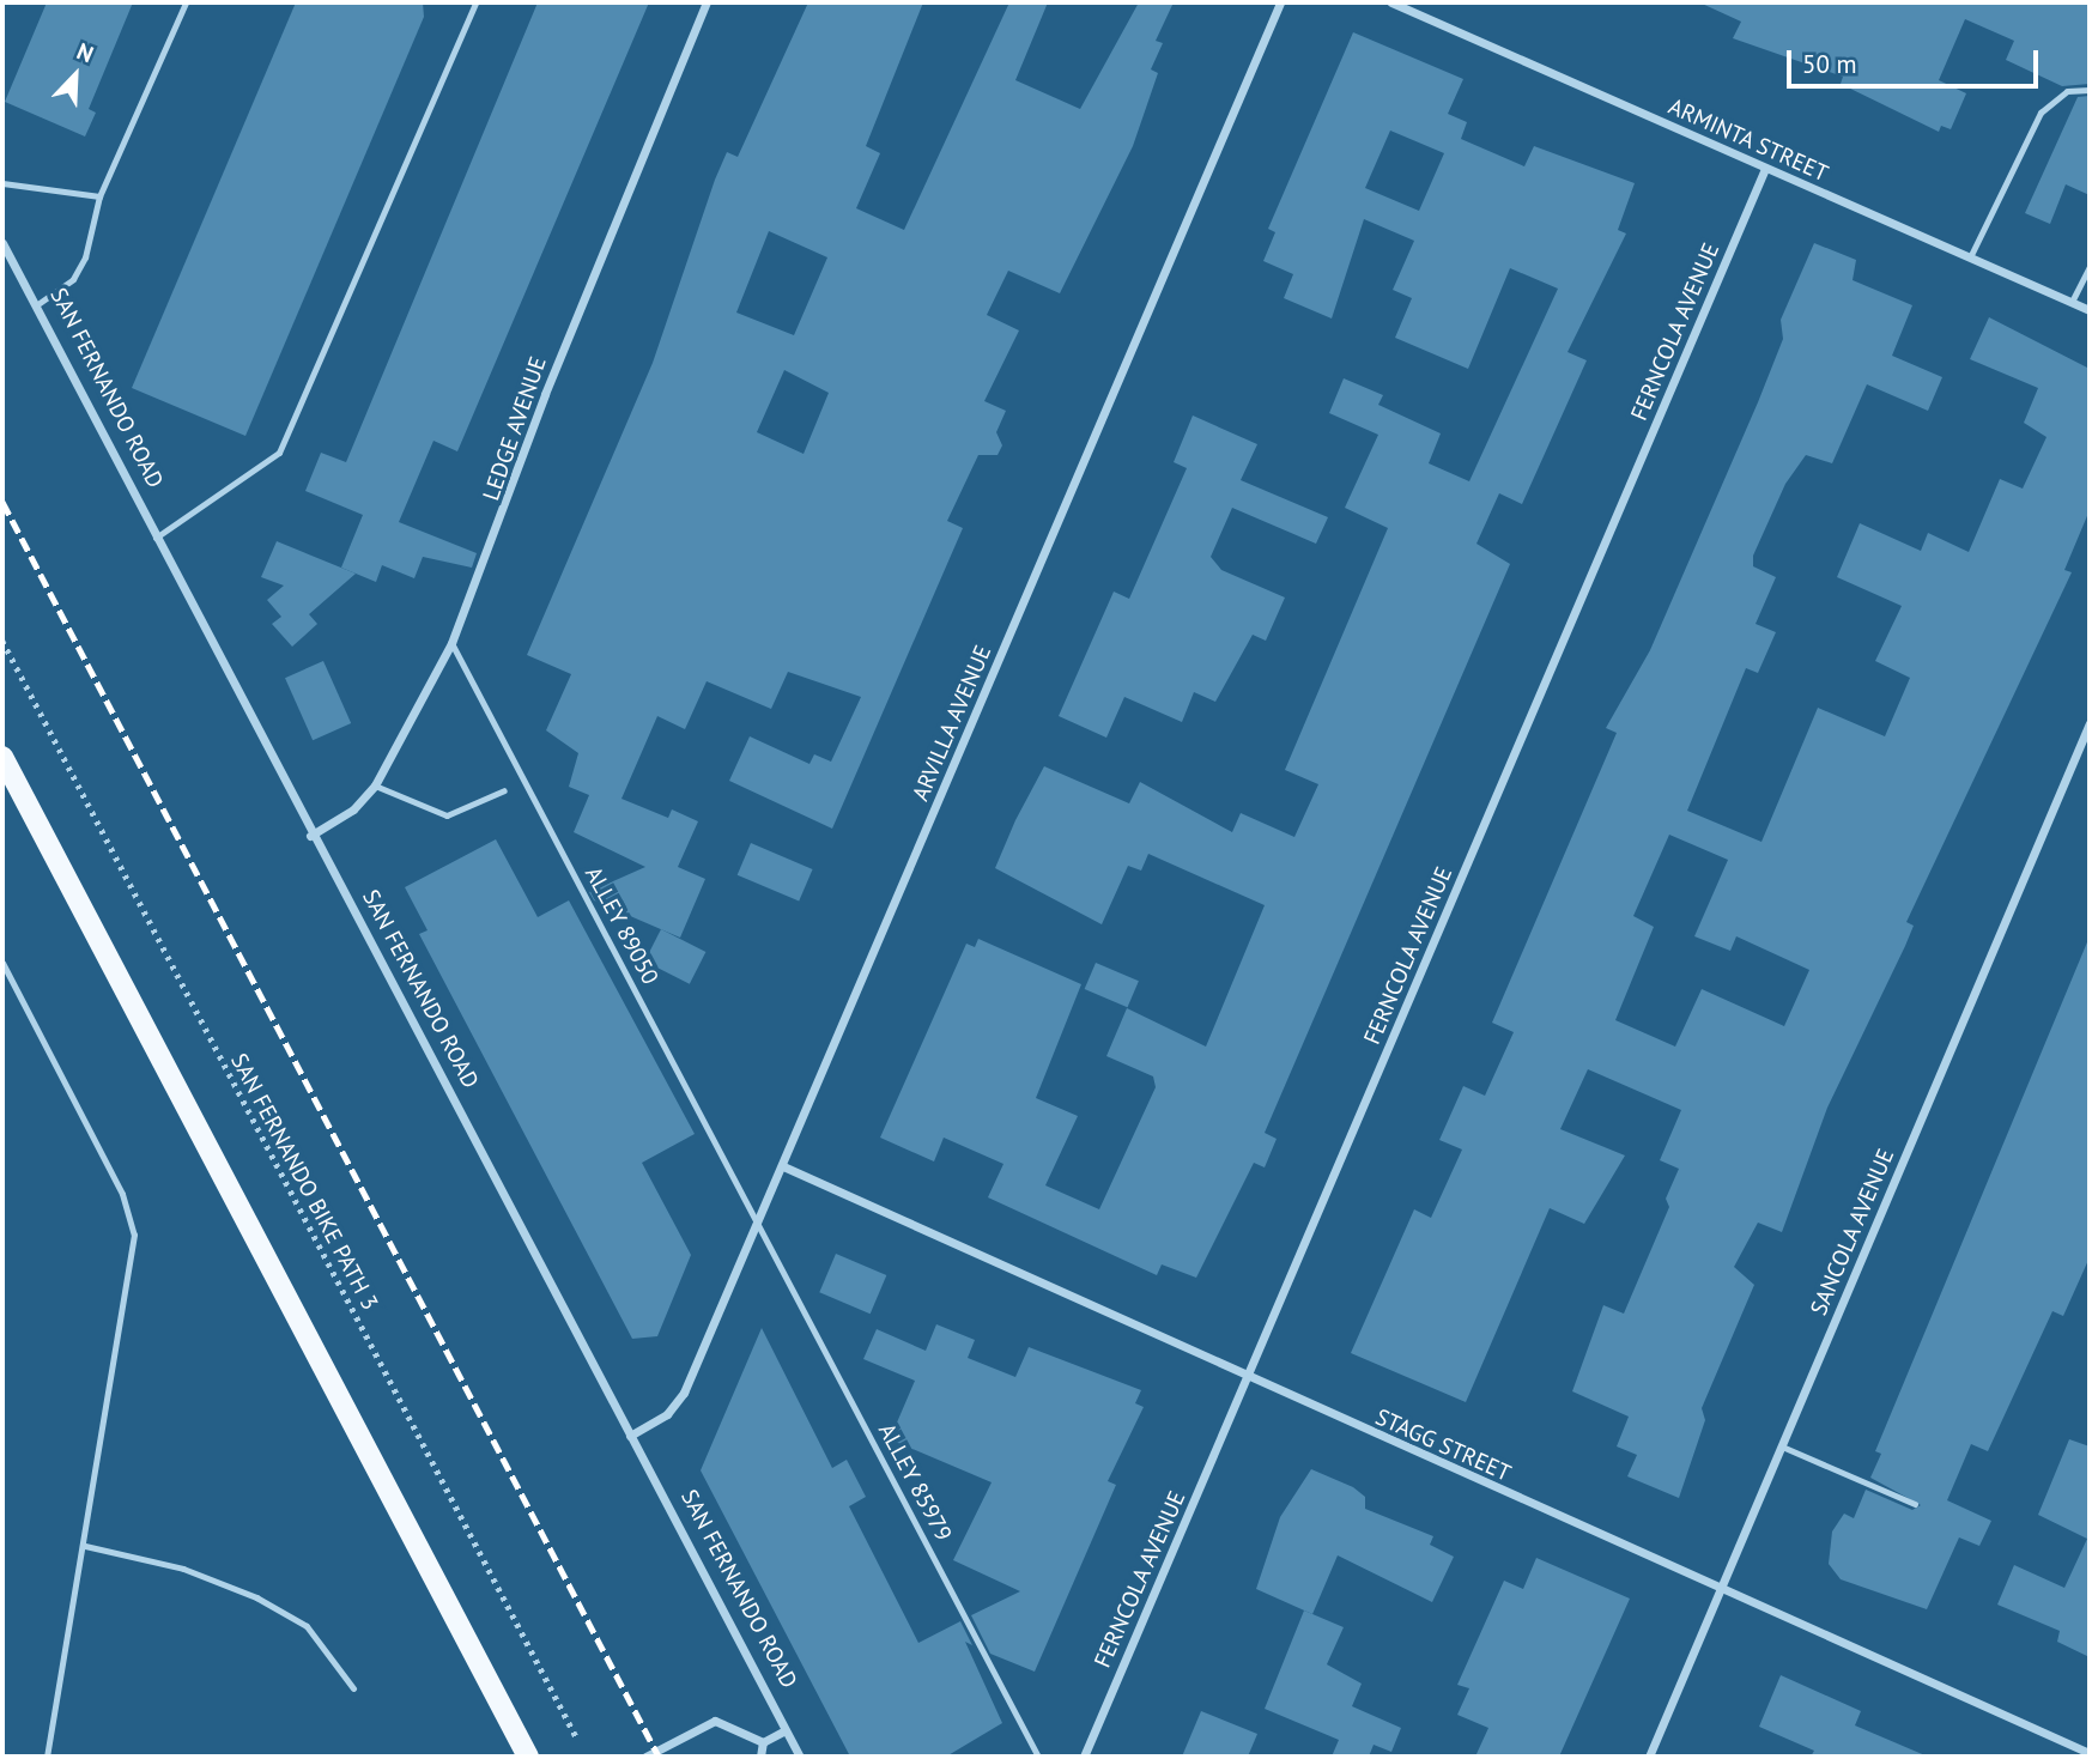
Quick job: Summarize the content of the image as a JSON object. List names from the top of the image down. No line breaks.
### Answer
{"streets":{"street":["ARMINTA STREET","FERNCOLA AVENUE","SAN FERNANDO ROAD","LEDGE AVENUE","ARVILLA AVENUE","SANCOLA AVENUE","STAGG STREET"],"lane":["ALLEY 89050","ALLEY 85979"],"path":["SAN FERNANDO BIKE PATH 3"]},"crossings":[["ARMINTA STREET","FERNCOLA AVENUE"],["FERNCOLA AVENUE","STAGG STREET"],["SAN FERNANDO ROAD","LEDGE AVENUE"],["SAN FERNANDO ROAD","ARVILLA AVENUE"],["LEDGE AVENUE","ALLEY 89050"],["ARVILLA AVENUE","ALLEY 89050"],["ARVILLA AVENUE","STAGG STREET"],["ARVILLA AVENUE","ALLEY 85979"],["ALLEY 89050","ALLEY 85979"],["SANCOLA AVENUE","STAGG STREET"]],"scale_bar":"50 m","north":"top right"}
